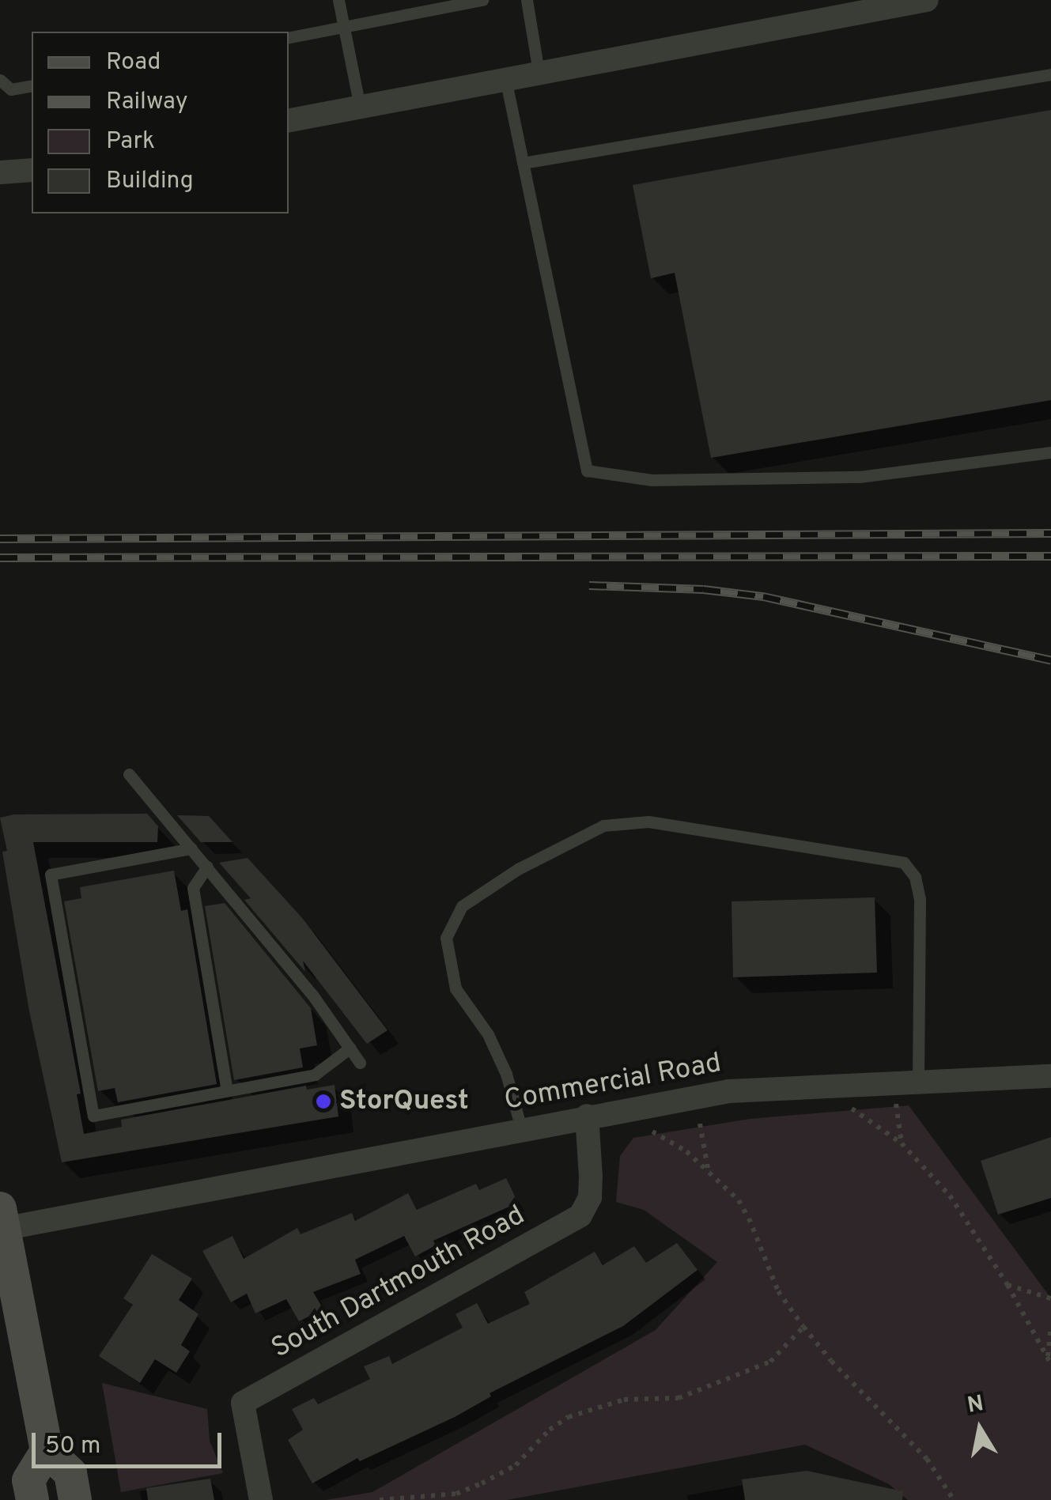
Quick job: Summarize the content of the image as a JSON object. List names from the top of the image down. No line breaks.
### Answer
{"streets":{"street":["Commercial Road","South Dartmouth Road"]},"crossings":[["Commercial Road","South Dartmouth Road"]],"places":["StorQuest"],"legend":["Road","Railway","Park","Building"],"scale_bar":"50 m","north":"top"}
